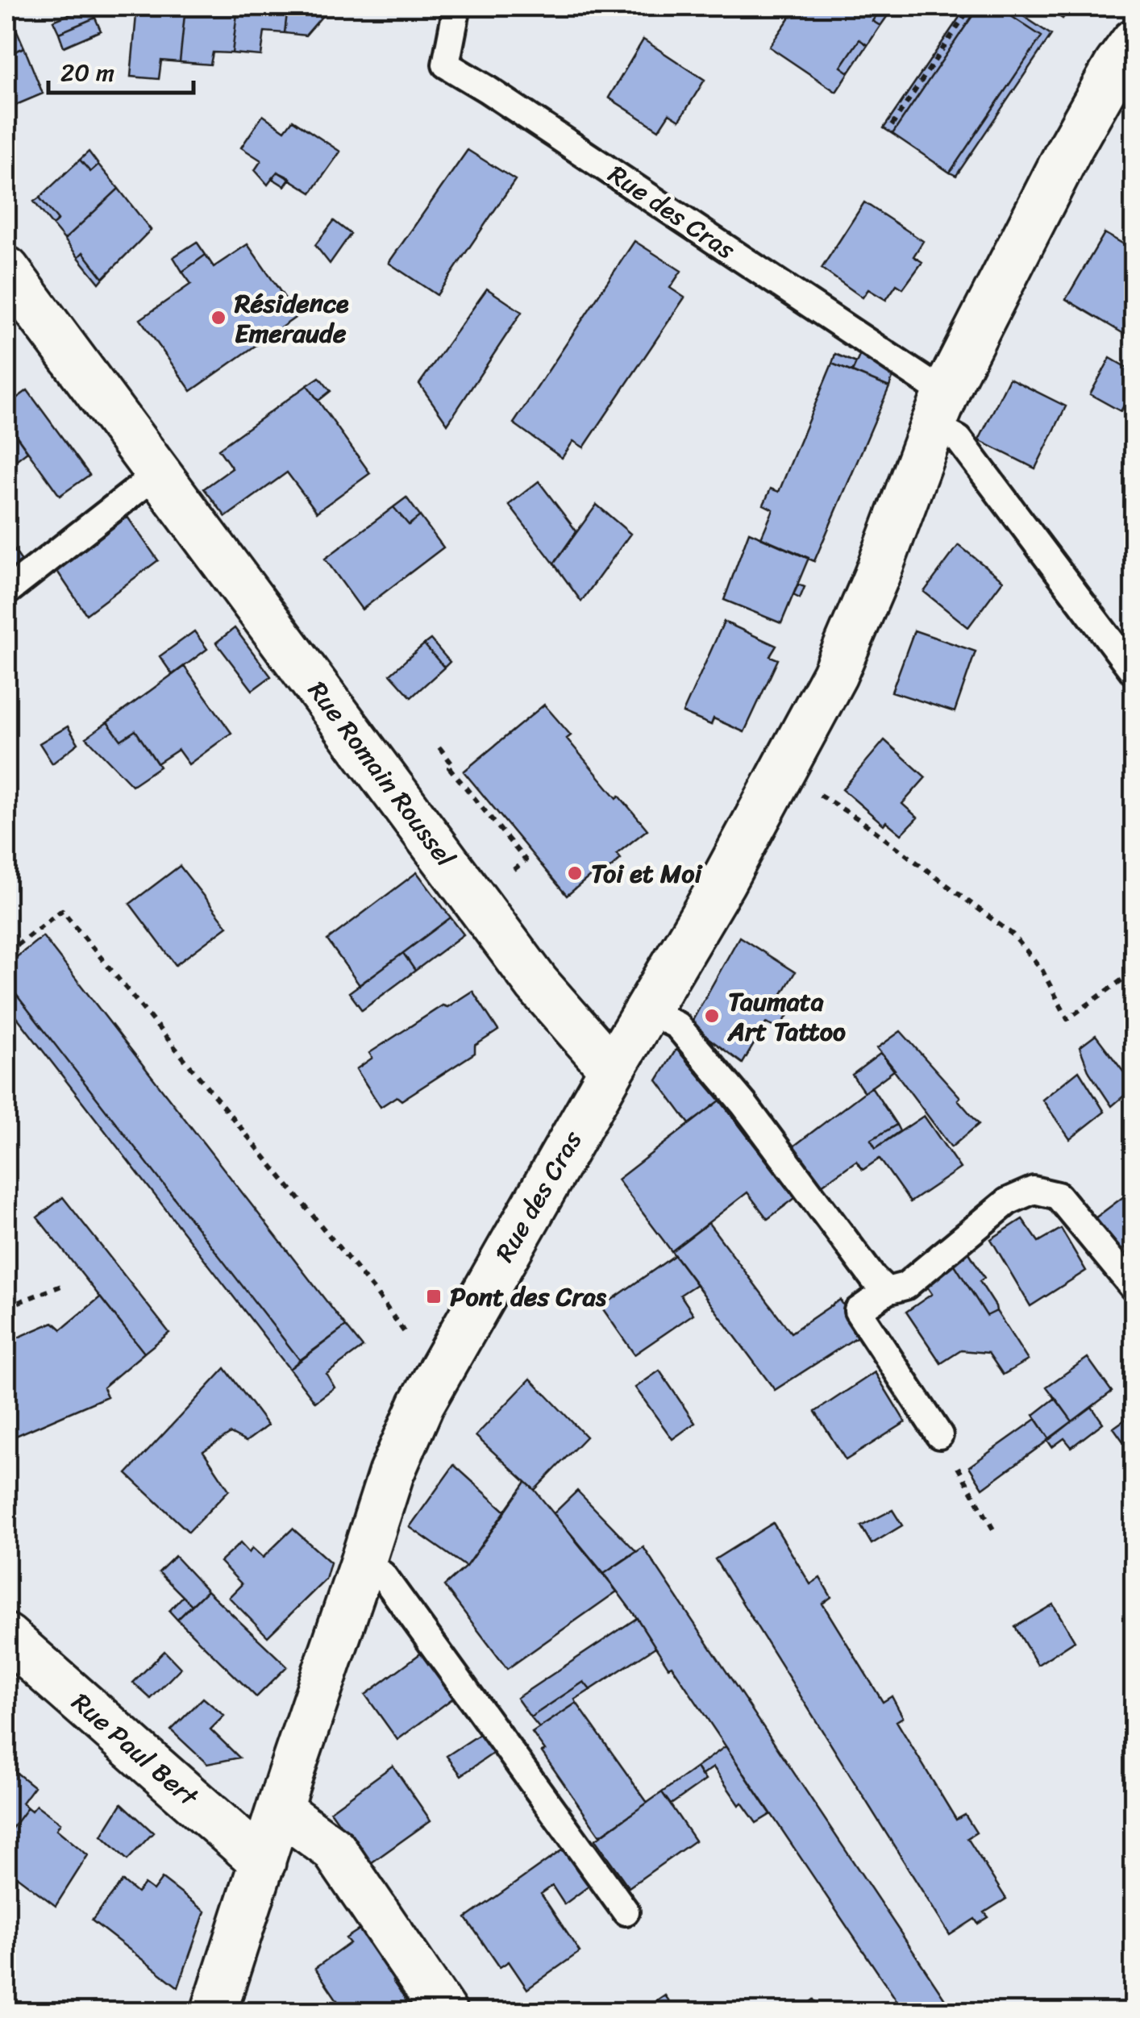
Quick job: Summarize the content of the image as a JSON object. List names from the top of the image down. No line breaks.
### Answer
{"streets":{"street":["Rue des Cras","Rue Romain Roussel","Rue Paul Bert"]},"crossings":[["Rue des Cras","Rue Romain Roussel"],["Rue des Cras","Rue Paul Bert"]],"places":{"other":["Résidence Emeraude","Toi et Moi","Taumata Art Tattoo"],"transit":["Pont des Cras"]},"scale_bar":"20 m"}
